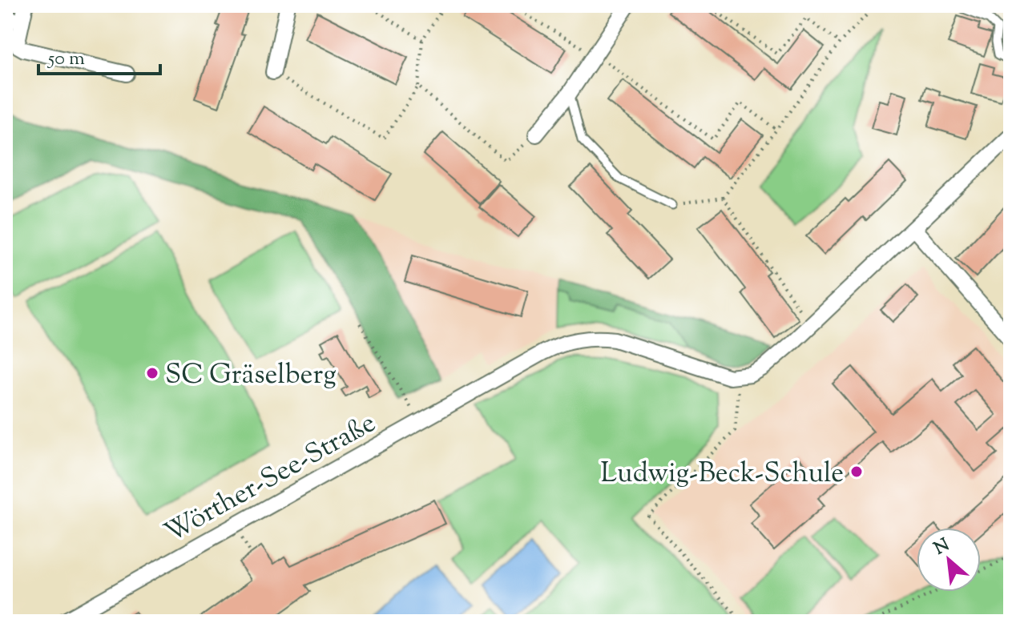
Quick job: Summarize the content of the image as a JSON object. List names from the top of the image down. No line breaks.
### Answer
{"streets":{"street":["Wörther-See-Straße"]},"places":["SC Gräselberg","Ludwig-Beck-Schule"],"scale_bar":"50 m","north":"top left"}
